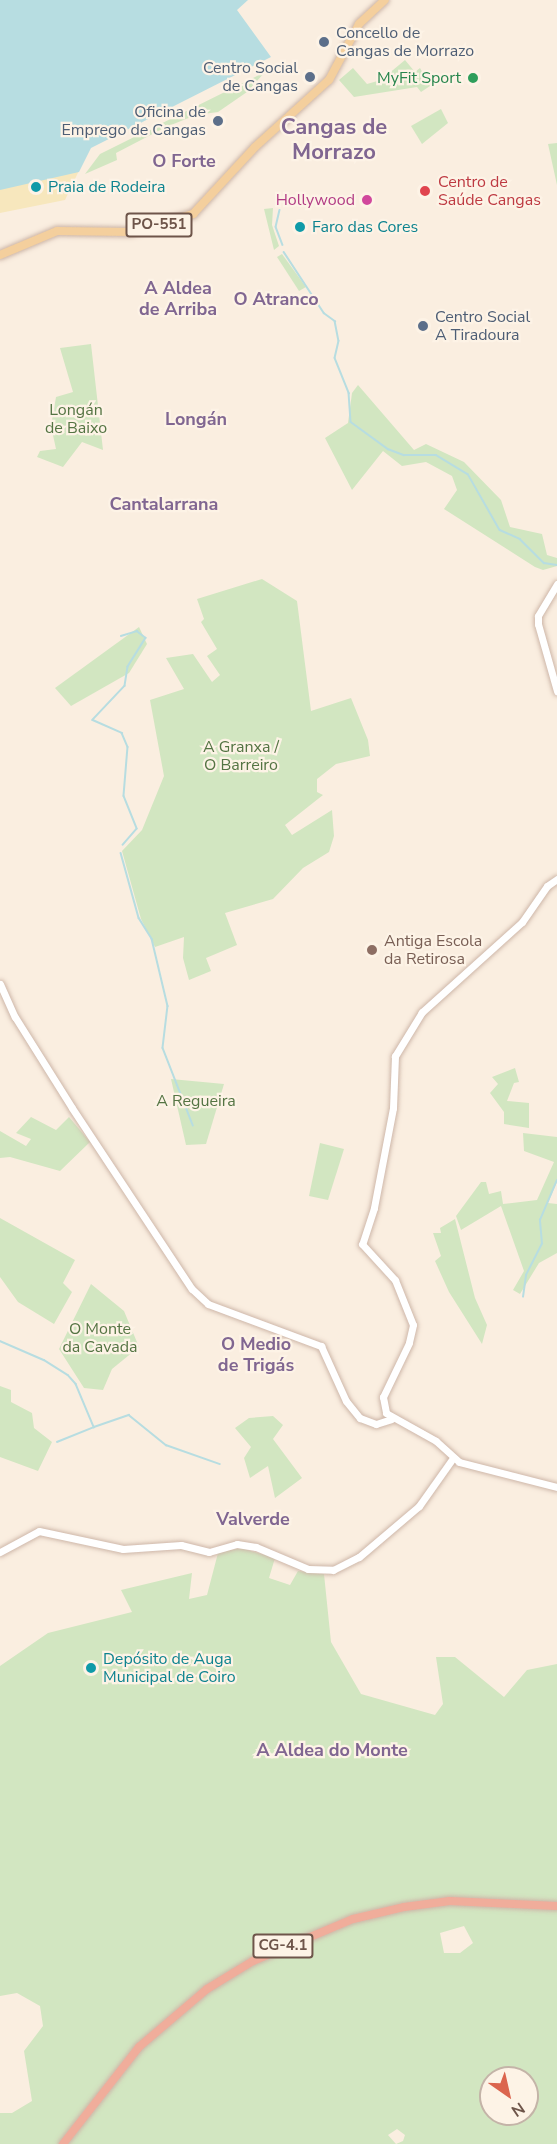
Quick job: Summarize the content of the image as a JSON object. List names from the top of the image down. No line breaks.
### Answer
{"streets":{"highway":["CG-4.1"],"main road":["PO-551"]},"districts":["Cangas de Morrazo","O Forte","A Aldea de Arriba","O Atranco","Longán","Cantalarrana","O Medio de Trigás","Valverde","A Aldea do Monte"],"parks":["Longán de Baixo","A Granxa / O Barreiro","A Regueira","O Monte da Cavada"],"places":["Concello de Cangas de Morrazo","Centro Social de Cangas","MyFit Sport","Oficina de Emprego de Cangas","Praia de Rodeira","Centro de Saúde Cangas","Hollywood","Faro das Cores","Centro Social A Tiradoura","Antiga Escola da Retirosa","Depósito de Auga Municipal de Coiro"],"north":"bottom right"}
